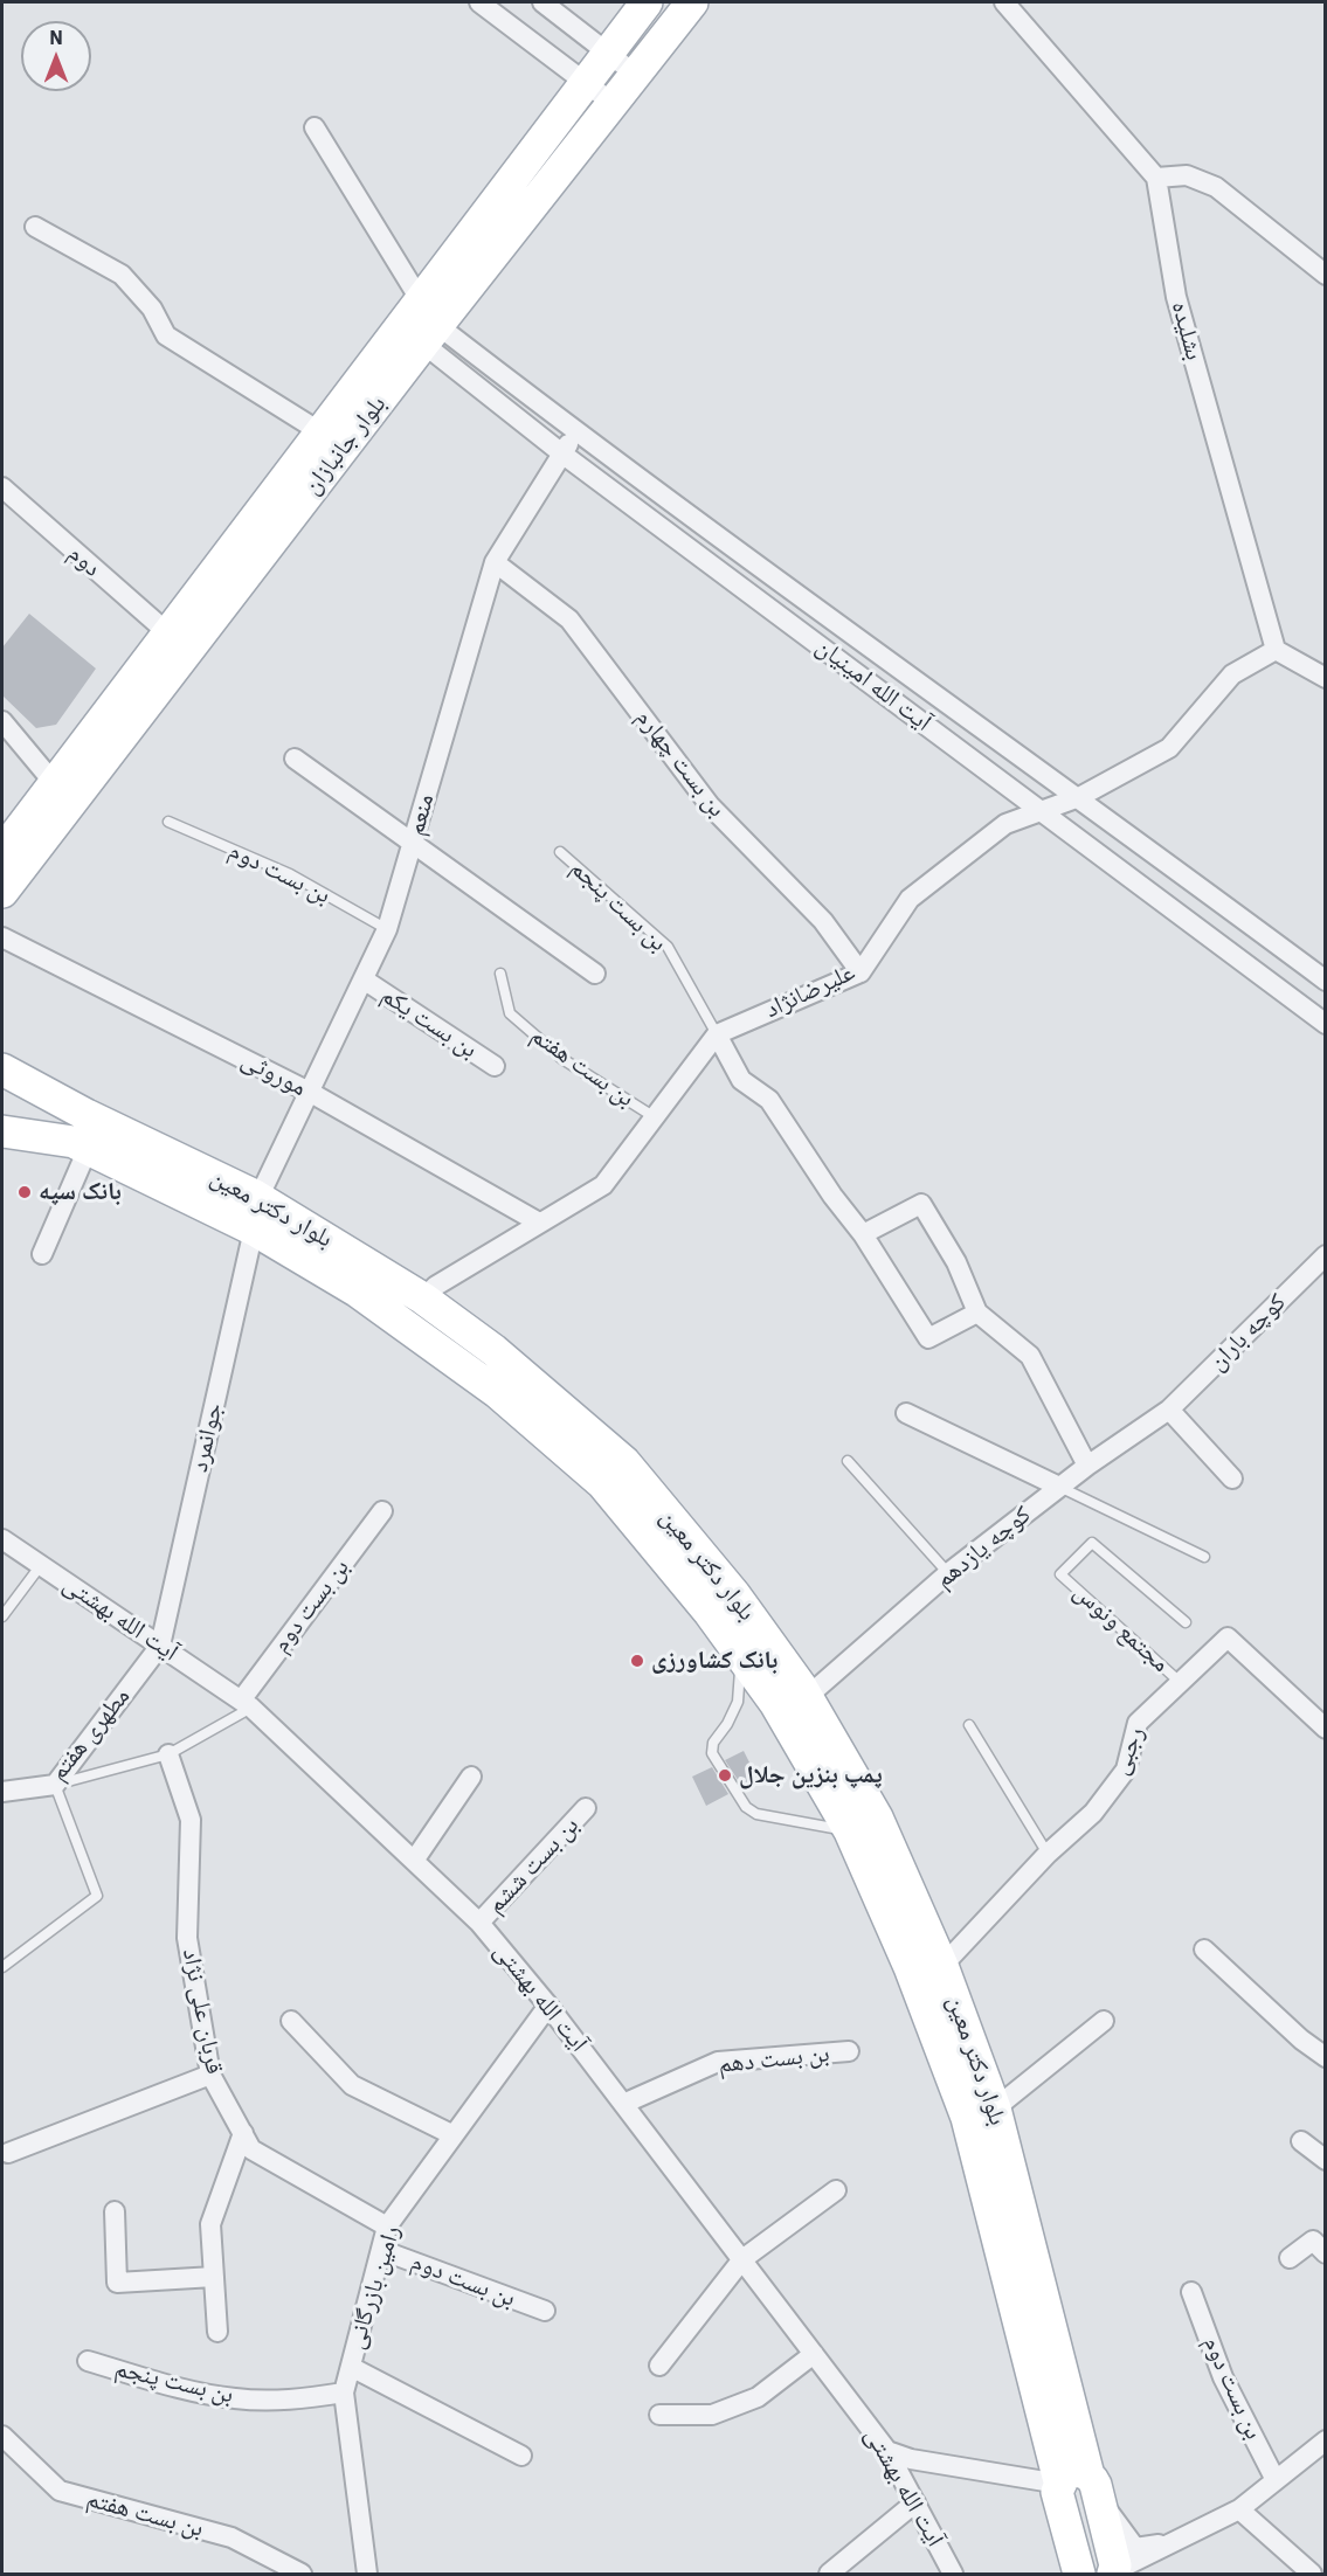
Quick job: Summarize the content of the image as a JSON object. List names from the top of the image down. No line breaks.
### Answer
{"streets":{"main road":["بلوار جانبازان","بلوار دکتر معین"],"street":["بشلیده","دوم","آیت الله امینیان","بن بست چهارم","منعم","بن بست دوم","بن بست پنجم","علیرضانژاد","بن بست یکم","بن بست هفتم","موروثی","کوچه باران","جوانمرد","کوچه یازدهم","آیت الله بهشتی","مطهری هفتم","رجبی","بن بست ششم","قربان علی نژاد","بن بست دهم","رامین بازرگانی"],"lane":["مجتمع ونوس"]},"crossings":[["بشلیده","علیرضانژاد"],["بلوار جانبازان","دوم"],["بلوار جانبازان","آیت الله امینیان"],["آیت الله امینیان","منعم"],["آیت الله امینیان","علیرضانژاد"],["بن بست چهارم","منعم"],["بن بست چهارم","علیرضانژاد"],["منعم","بن بست دوم"],["منعم","بن بست یکم"],["منعم","موروثی"],["منعم","بلوار دکتر معین"],["بن بست دوم","آیت الله بهشتی"],["بن بست دوم","رامین بازرگانی"],["بن بست پنجم","علیرضانژاد"],["بن بست پنجم","رامین بازرگانی"],["علیرضانژاد","بن بست هفتم"],["علیرضانژاد","موروثی"],["علیرضانژاد","بلوار دکتر معین"],["بلوار دکتر معین","جوانمرد"],["بلوار دکتر معین","کوچه یازدهم"],["بلوار دکتر معین","رجبی"],["کوچه باران","کوچه یازدهم"],["جوانمرد","آیت الله بهشتی"],["جوانمرد","مطهری هفتم"],["آیت الله بهشتی","مطهری هفتم"],["آیت الله بهشتی","بن بست ششم"],["آیت الله بهشتی","بن بست دهم"],["آیت الله بهشتی","رامین بازرگانی"],["مجتمع ونوس","رجبی"],["قربان علی نژاد","رامین بازرگانی"]],"places":["بانک سپه","بانک کشاورزی","پمپ بنزین جلال"],"north":"top"}
